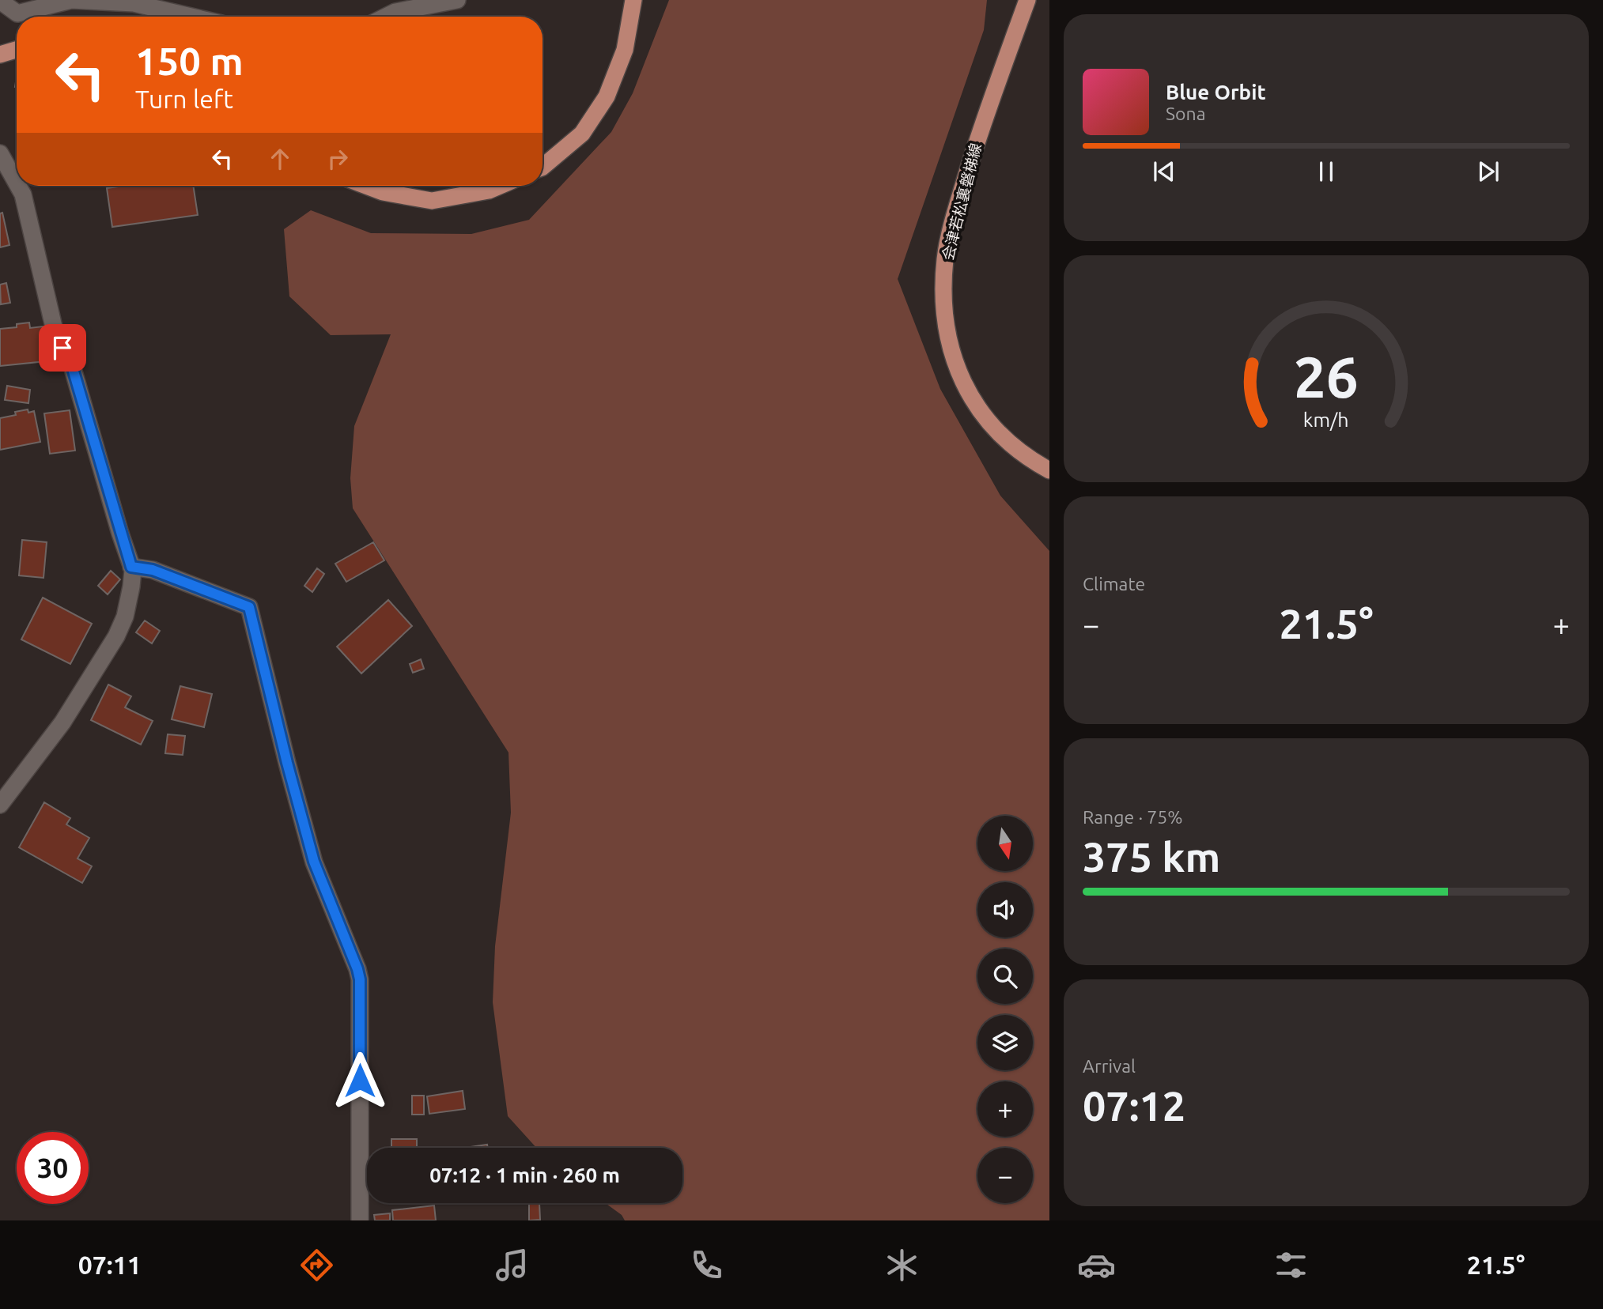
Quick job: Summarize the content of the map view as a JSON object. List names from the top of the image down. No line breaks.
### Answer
{"streets":{"main road":["会津若松裏磐梯線"]},"north":"bottom","page":{"turn":["150 m","Turn left"],"song":["Blue Orbit","Sona"],"tile":["Climate",["Range · 75%","375 km"],["Arrival","07:12"]],"heat":["−","21.5°","+"],"map_buttons":["+","−"],"limit":"30","trip":"07:12 · 1 min · 260 m","tabs":["07:11","21.5°"],"gauge":["26","km/h"]}}
